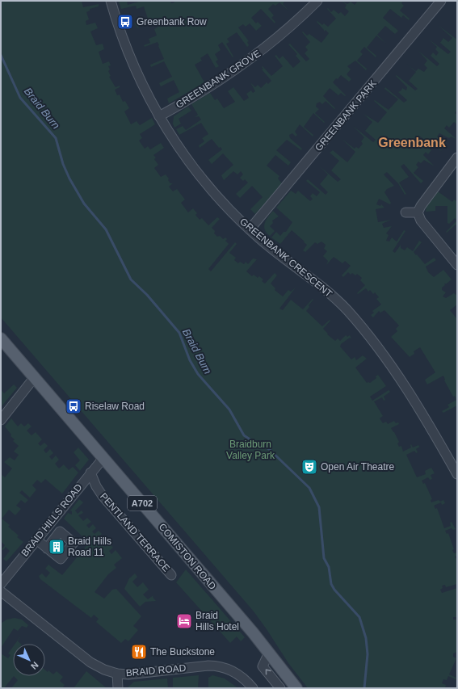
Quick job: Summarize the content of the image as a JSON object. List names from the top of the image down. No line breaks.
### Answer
{"streets":{"main road":["A702","COMISTON ROAD"],"street":["GREENBANK GROVE","GREENBANK PARK","GREENBANK CRESCENT","BRAID HILLS ROAD","PENTLAND TERRACE","BRAID ROAD"]},"crossings":[["GREENBANK GROVE","GREENBANK CRESCENT"],["GREENBANK PARK","GREENBANK CRESCENT"],["BRAID HILLS ROAD","PENTLAND TERRACE"],["BRAID HILLS ROAD","COMISTON ROAD"]],"districts":["Greenbank"],"water":["Braid Burn"],"parks":["Braidburn Valley Park"],"places":{"bus stop":["Greenbank Row","Riselaw Road"],"theatre":["Open Air Theatre"],"building":["Braid Hills Road 11"],"hotel":["Braid Hills Hotel"],"restaurant":["The Buckstone"]},"north":"bottom right"}
